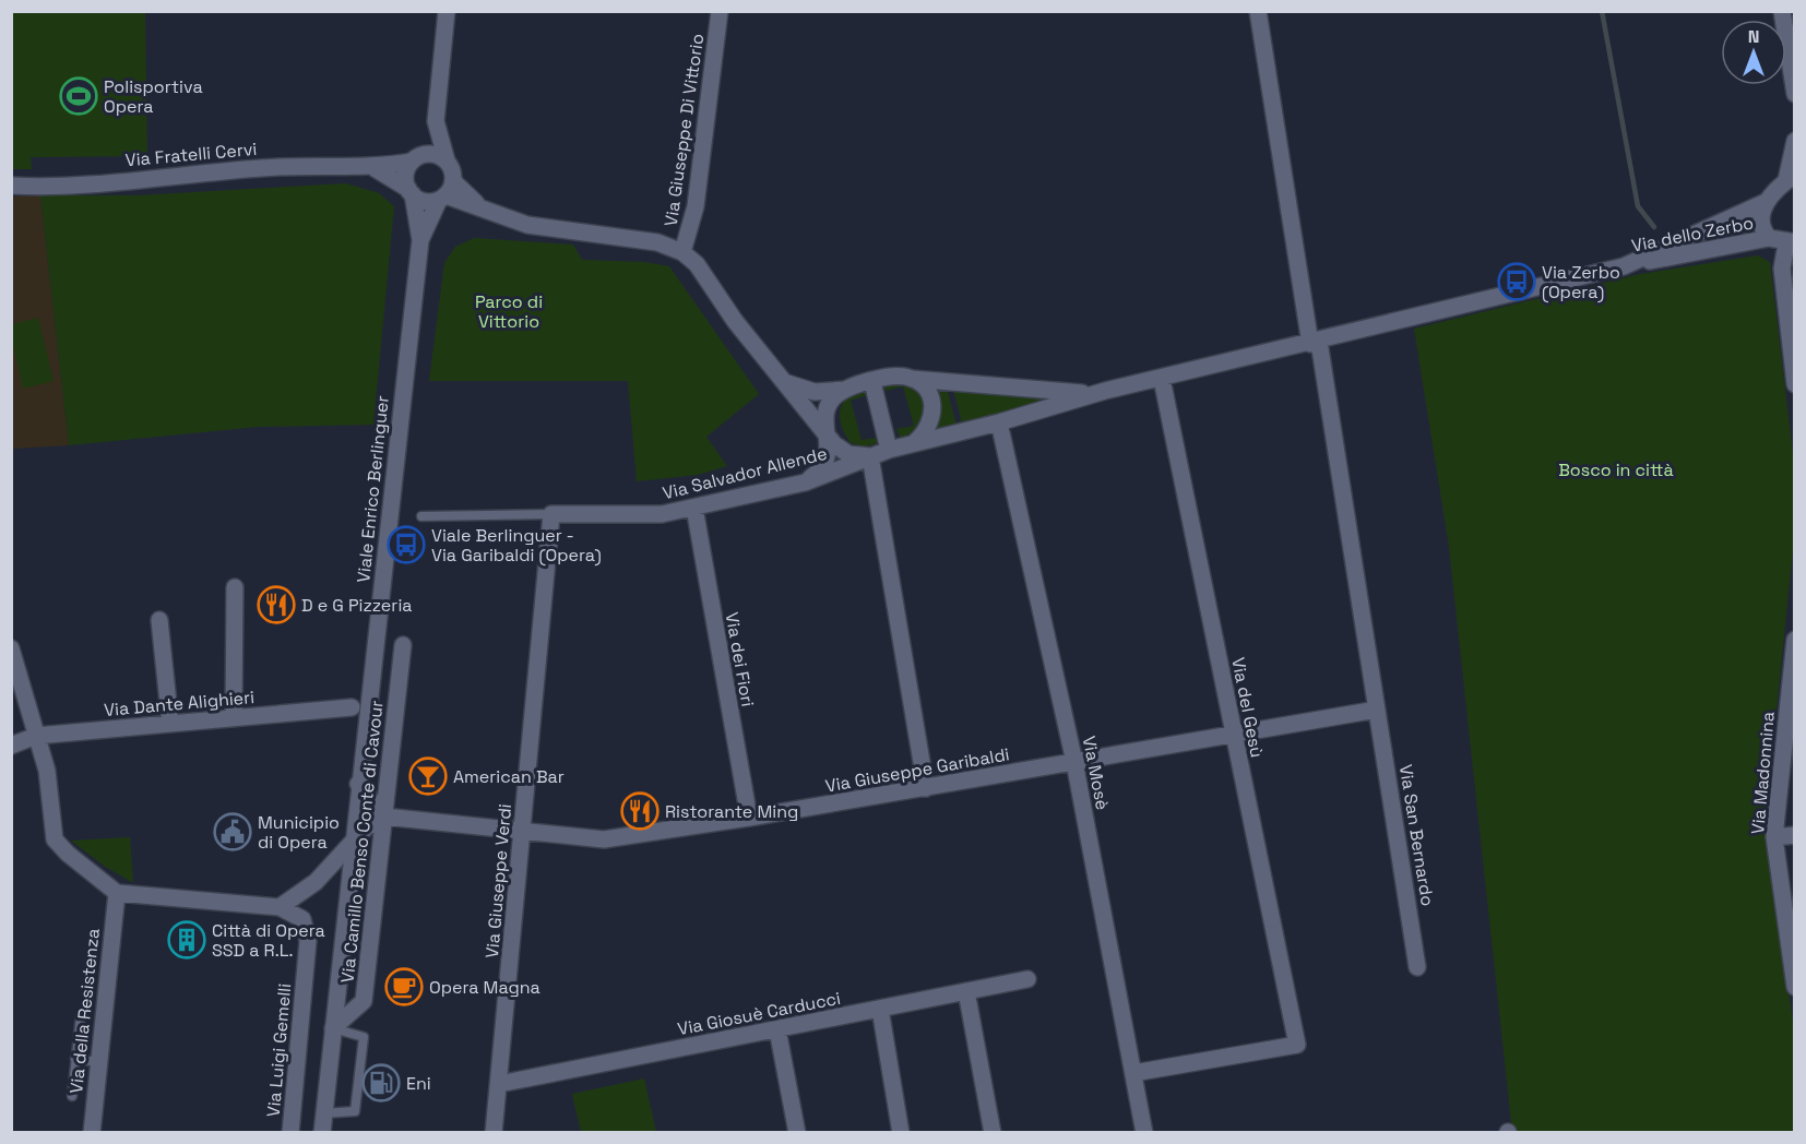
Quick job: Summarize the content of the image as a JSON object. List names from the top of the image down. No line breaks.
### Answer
{"streets":{"street":["Via Giuseppe Di Vittorio","Via Fratelli Cervi","Via dello Zerbo","Via Salvador Allende","Viale Enrico Berlinguer","Via dei Fiori","Via Dante Alighieri","Via del Gesù","Via Giuseppe Garibaldi","Via Mosè","Via Madonnina","Via San Bernardo","Via Camillo Benso Conte di Cavour","Via Giuseppe Verdi","Via della Resistenza","Via Giosuè Carducci","Via Luigi Gemelli"]},"crossings":[["Via Fratelli Cervi","Viale Enrico Berlinguer"],["Via Salvador Allende","Via dei Fiori"],["Via Salvador Allende","Via Mosè"],["Via Salvador Allende","Via Giuseppe Verdi"],["Viale Enrico Berlinguer","Via Camillo Benso Conte di Cavour"],["Via dei Fiori","Via Giuseppe Garibaldi"],["Via del Gesù","Via Giuseppe Garibaldi"],["Via del Gesù","Via Mosè"],["Via Giuseppe Garibaldi","Via Mosè"],["Via Giuseppe Garibaldi","Via San Bernardo"],["Via Giuseppe Garibaldi","Via Camillo Benso Conte di Cavour"],["Via Giuseppe Garibaldi","Via Giuseppe Verdi"],["Via Giuseppe Verdi","Via Giosuè Carducci"]],"parks":["Parco di Vittorio","Bosco in città"],"places":{"sports":["Polisportiva Opera"],"bus stop":["Via Zerbo (Opera)","Viale Berlinguer - Via Garibaldi (Opera)"],"restaurant":["D e G Pizzeria","Ristorante Ming"],"bar":["American Bar"],"public building":["Municipio di Opera"],"building":["Città di Opera SSD a R.L."],"cafe":["Opera Magna"],"fuel station":["Eni"]},"north":"top"}
